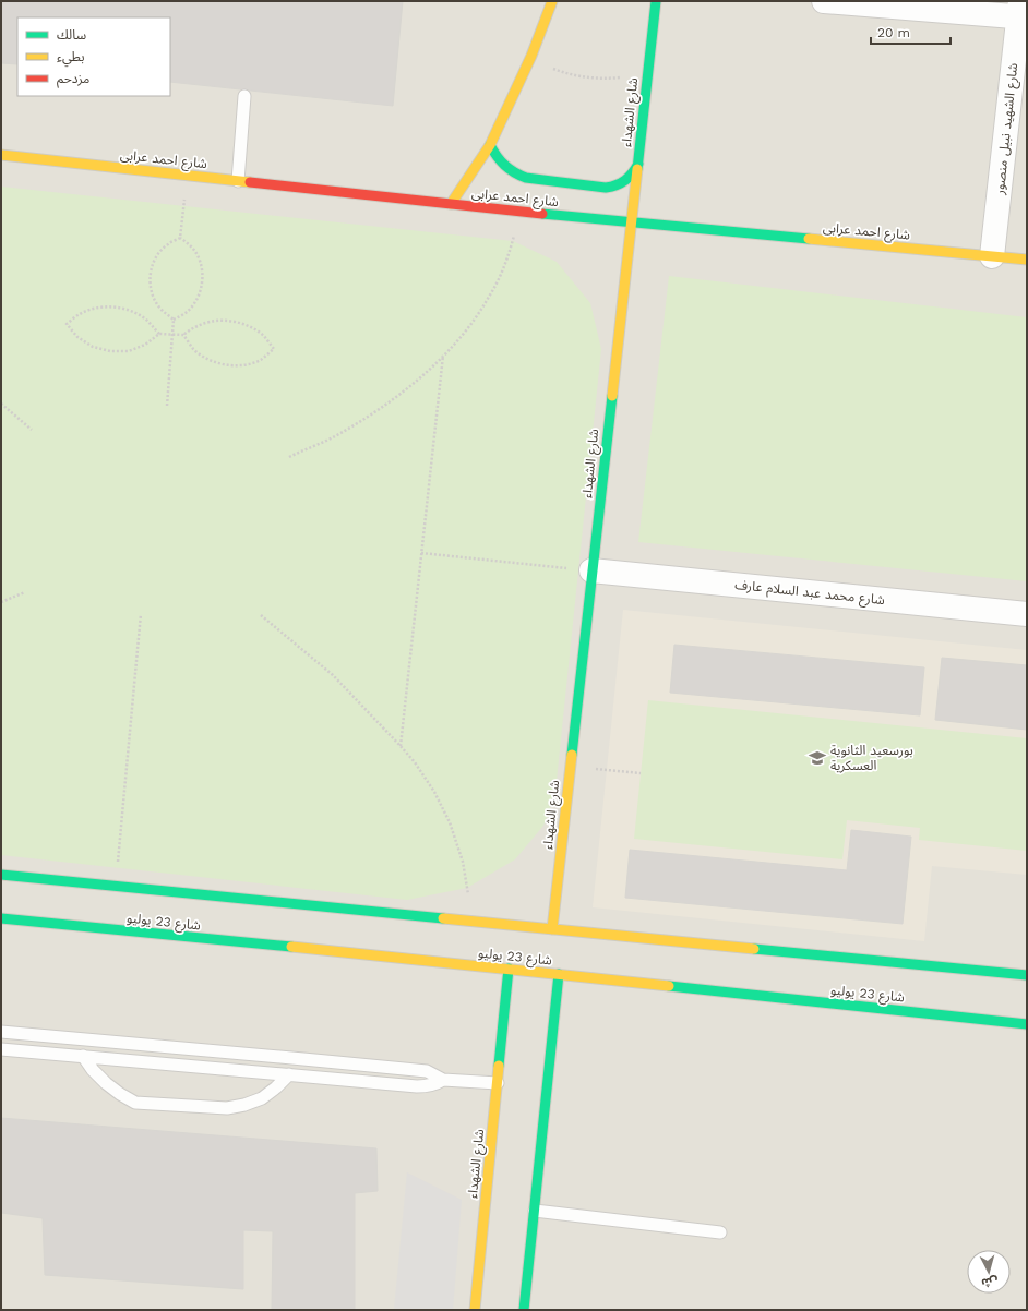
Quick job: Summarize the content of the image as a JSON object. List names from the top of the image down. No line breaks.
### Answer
{"streets":{"main road":["شارع الشهداء","شارع احمد عرابى","شارع 23 يوليو"],"street":["شارع الشهيد نبيل منصور","شارع محمد عبد السلام عارف"]},"crossings":[["شارع الشهداء","شارع احمد عرابى"],["شارع الشهداء","شارع محمد عبد السلام عارف"],["شارع الشهداء","شارع 23 يوليو"],["شارع الشهيد نبيل منصور","شارع احمد عرابى"]],"places":{"school or university":["بورسعيد الثانوية العسكرية"]},"legend":["سالك","بطيء","مزدحم"],"scale_bar":"20 m","north":"bottom"}
